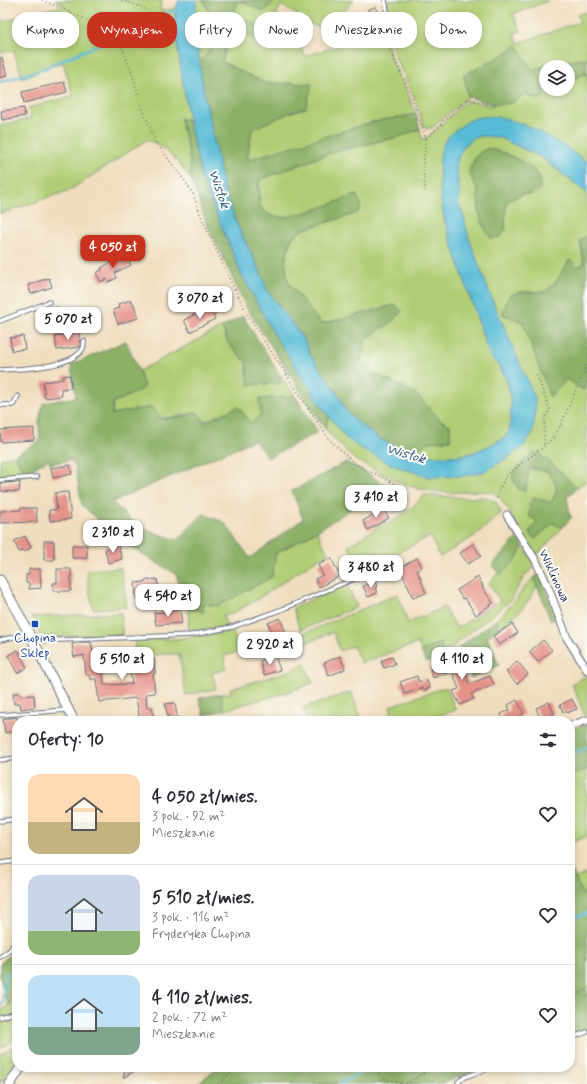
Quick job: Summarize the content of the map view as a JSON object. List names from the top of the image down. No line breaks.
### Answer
{"streets":{"street":["Wiklinowa"]},"water":["Wisłok"],"places":{"transit":["Chopina Sklep"]},"page":{"chip":["Kupno","Wynajem","Filtry","Nowe","Mieszkanie","Dom"],"price":["4 050 zł","3 070 zł","5 070 zł","3 410 zł","2 310 zł","3 480 zł","4 540 zł","2 920 zł","5 510 zł","4 110 zł"],"heading":"Oferty: 10","list":[{"name":"4 050 zł/mies.","note":"3 pok. · 92 m² · Mieszkanie"},{"name":"5 510 zł/mies.","note":"3 pok. · 116 m² · Fryderyka Chopina"},{"name":"4 110 zł/mies.","note":"2 pok. · 72 m² · Mieszkanie"}]}}
